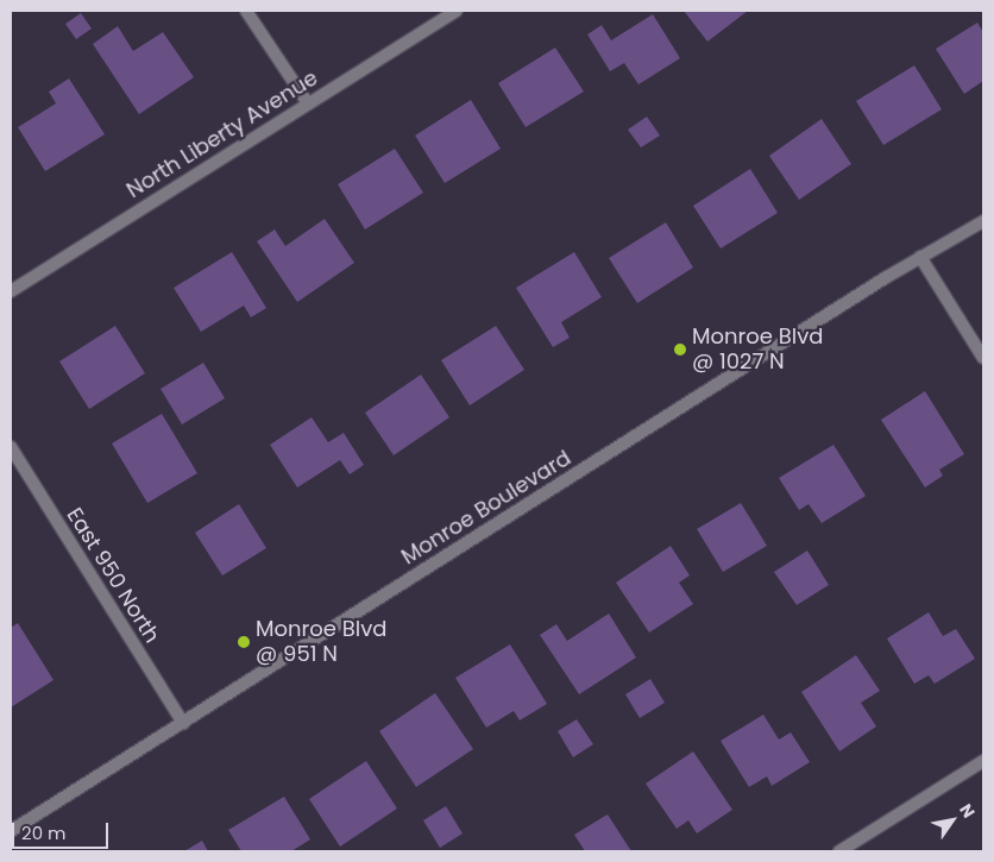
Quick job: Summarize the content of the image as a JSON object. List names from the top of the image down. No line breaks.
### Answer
{"streets":{"street":["North Liberty Avenue","Monroe Boulevard","East 950 North"]},"crossings":[["Monroe Boulevard","East 950 North"]],"places":["Monroe Blvd @ 1027 N","Monroe Blvd @ 951 N"],"scale_bar":"20 m","north":"top right"}
